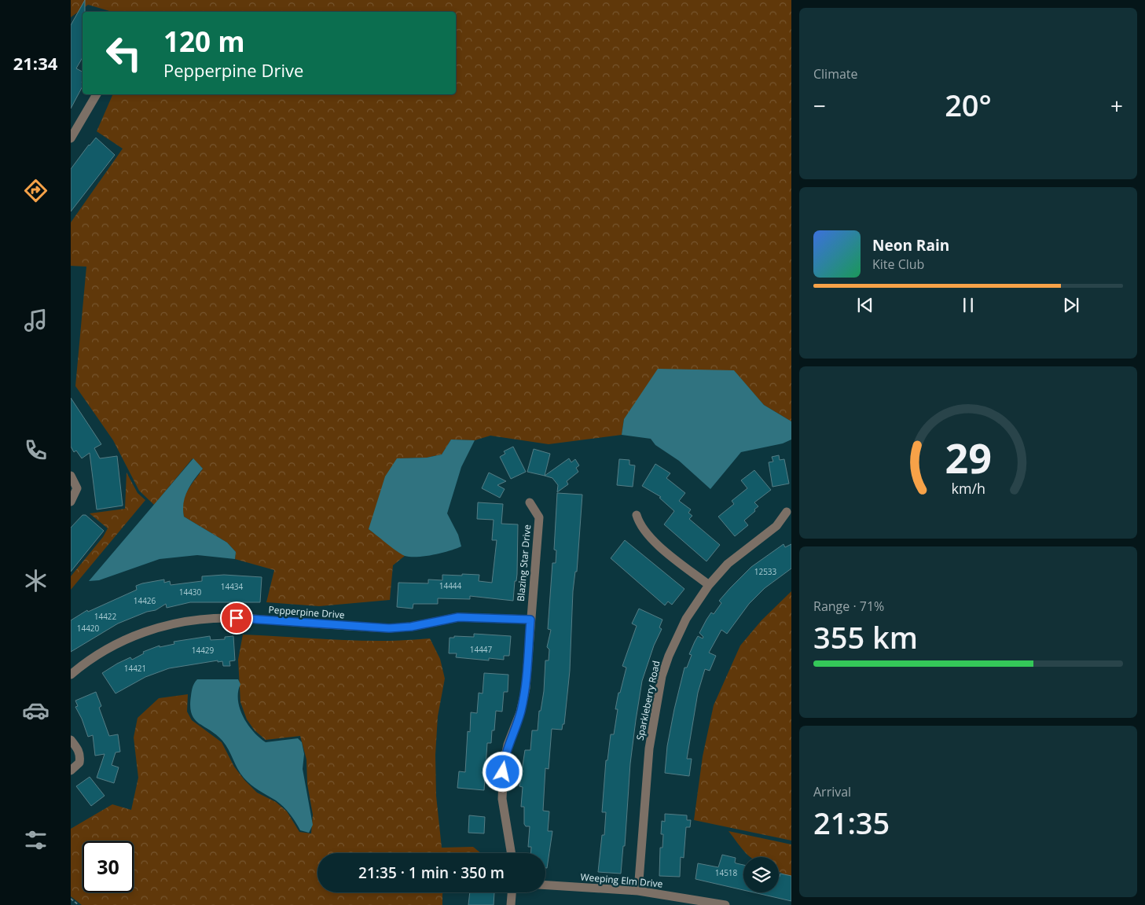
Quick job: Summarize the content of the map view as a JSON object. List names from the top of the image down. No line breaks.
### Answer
{"streets":{"street":["Blazing Star Drive","Pepperpine Drive","Sparkleberry Road","Weeping Elm Drive"]},"crossings":[["Blazing Star Drive","Pepperpine Drive"],["Sparkleberry Road","Weeping Elm Drive"]],"house_numbers":["12533","14444","14434","14430","14426","14422","14420","14447","14429","14421","14518"],"page":{"tabs":"21:34","tile":["Climate",["Range · 71%","355 km"],["Arrival","21:35"]],"turn":["120 m","Pepperpine Drive"],"heat":["−","20°","+"],"song":["Neon Rain","Kite Club"],"limit":"30","trip":"21:35 · 1 min · 350 m","gauge":["29","km/h"]}}
